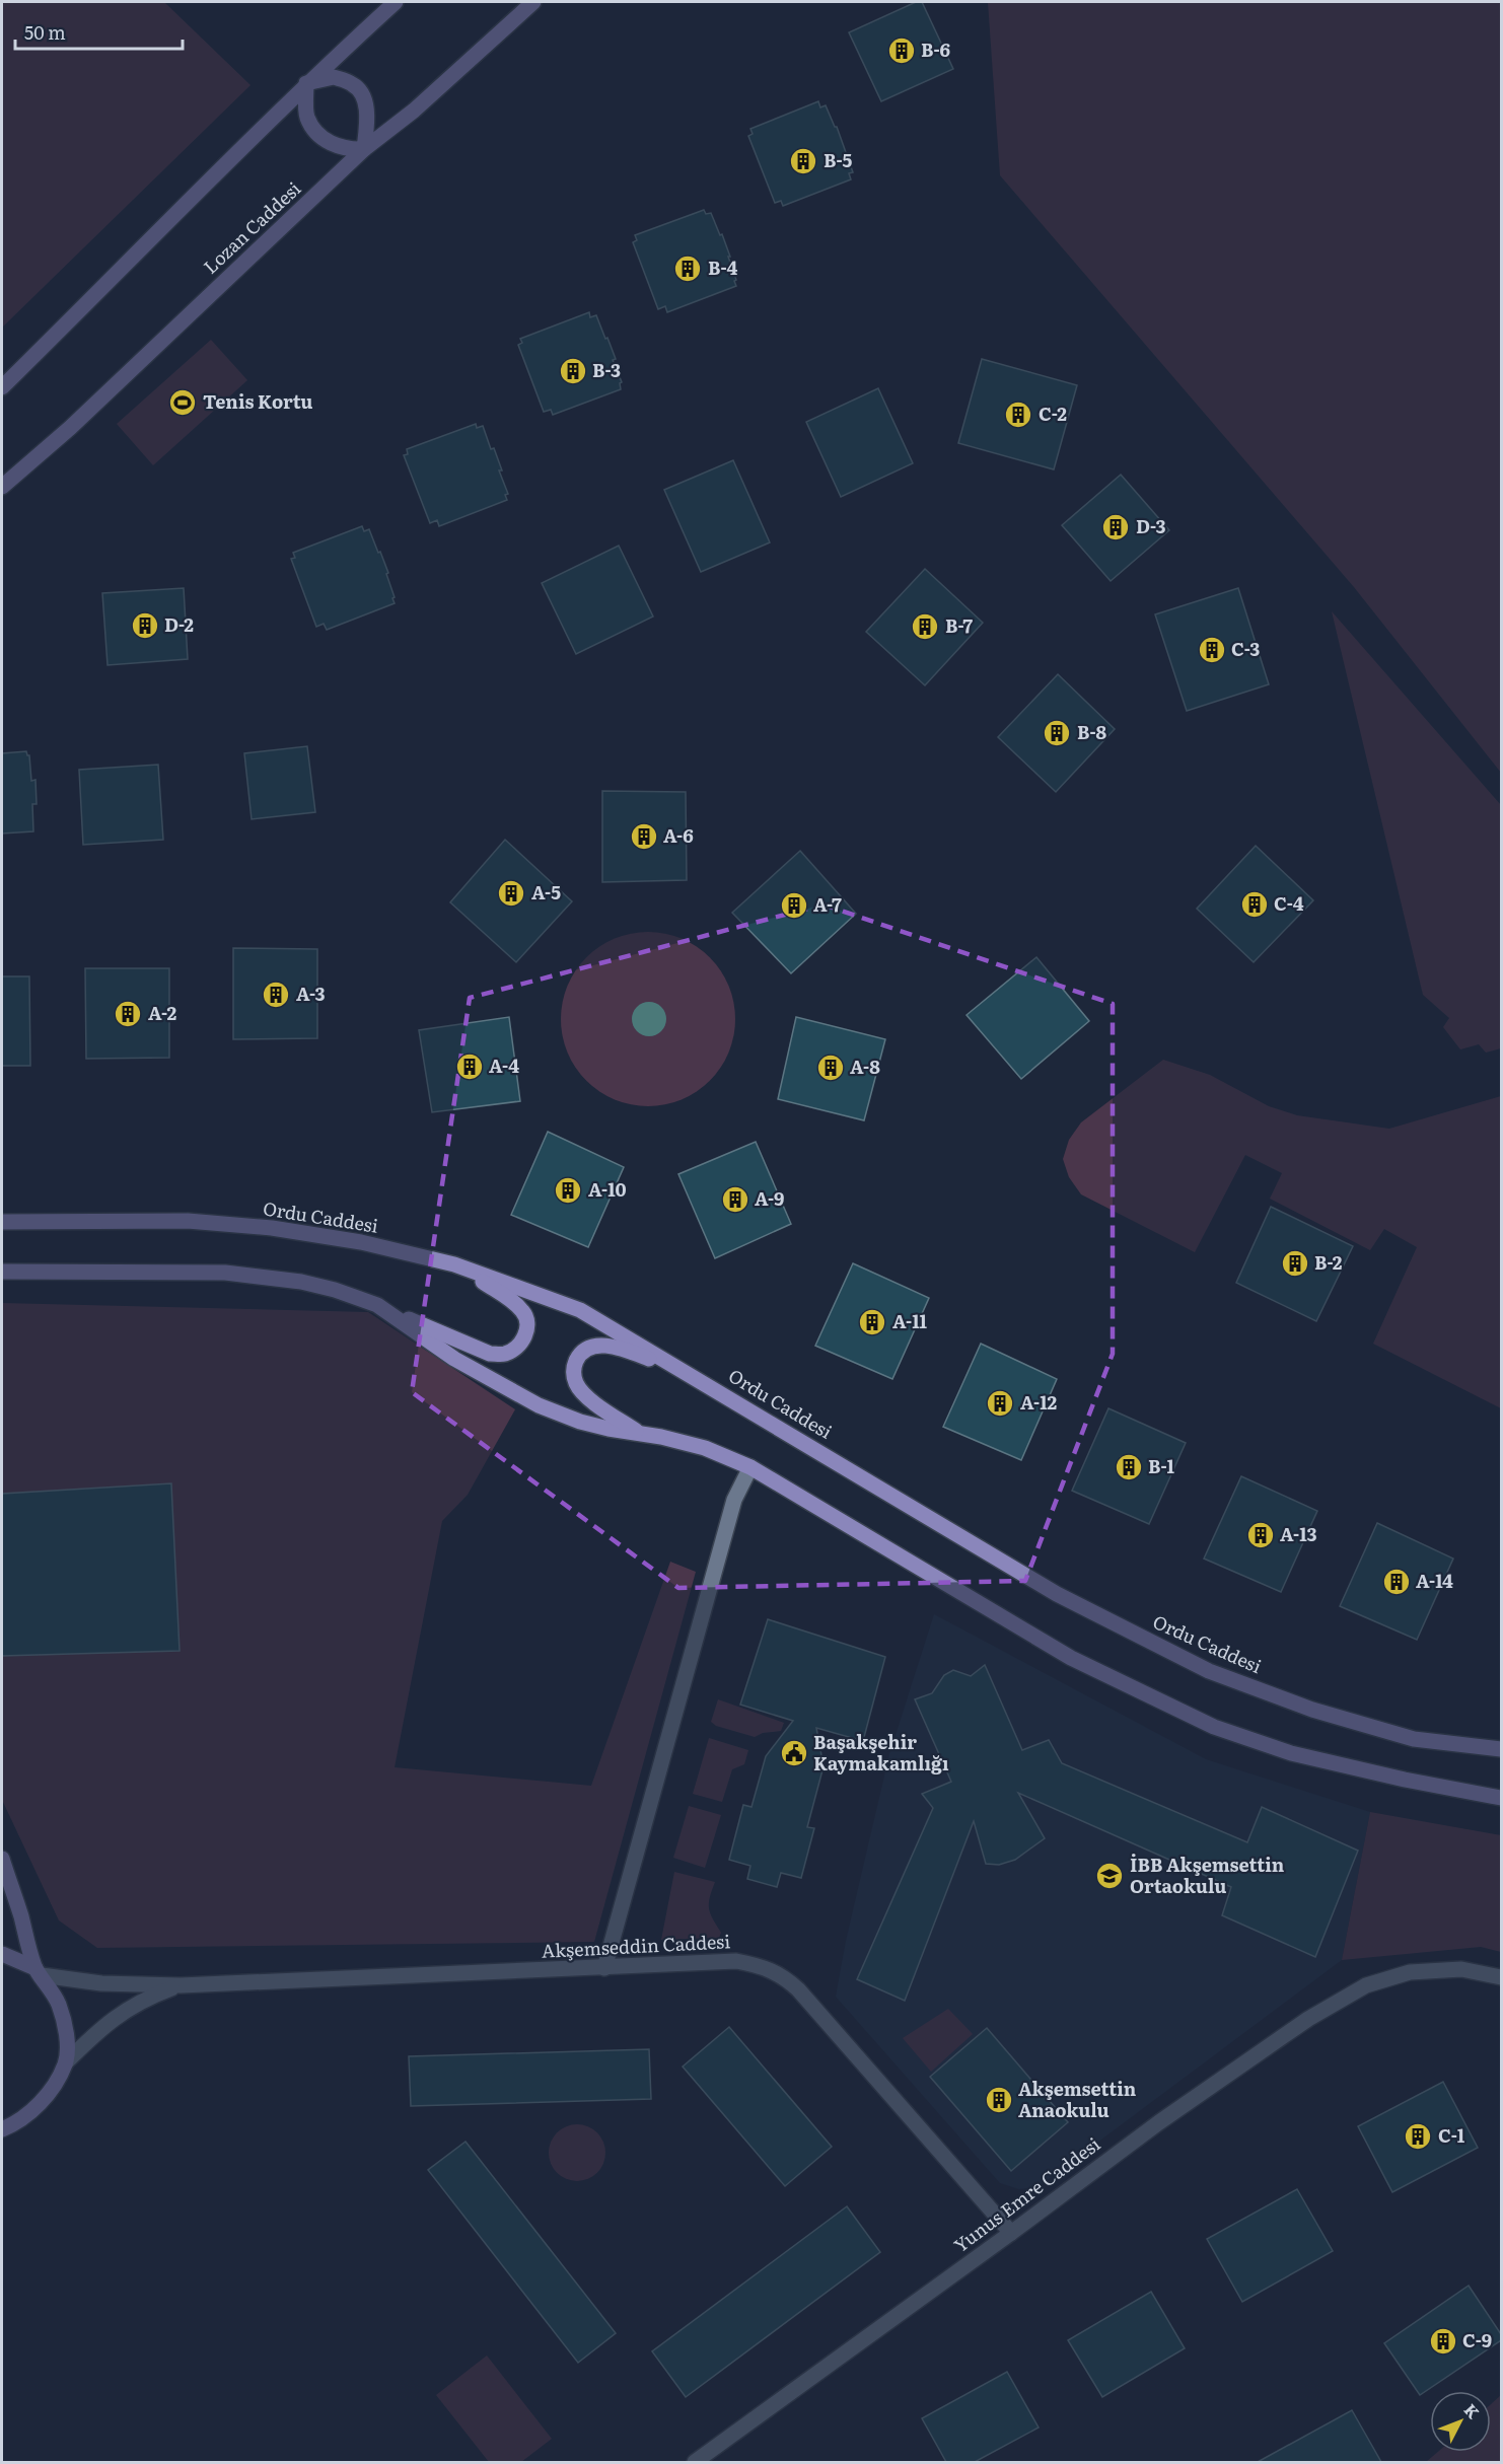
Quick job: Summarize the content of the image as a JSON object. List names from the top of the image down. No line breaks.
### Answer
{"streets":{"main road":["Lozan Caddesi","Ordu Caddesi"],"street":["Akşemseddin Caddesi","Yunus Emre Caddesi"]},"crossings":[["Akşemseddin Caddesi","Yunus Emre Caddesi"]],"places":{"building":["B-6","B-5","B-4","B-3","C-2","D-3","D-2","B-7","C-3","B-8","A-6","A-5","C-4","A-7","A-3","A-2","A-4","A-8","A-10","A-9","B-2","A-11","A-12","B-1","A-13","A-14","Akşemsettin Anaokulu","C-1","C-9"],"sports":["Tenis Kortu"],"public building":["Başakşehir Kaymakamlığı"],"school or university":["İBB Akşemsettin Ortaokulu"]},"scale_bar":"50 m","north":"top right"}
